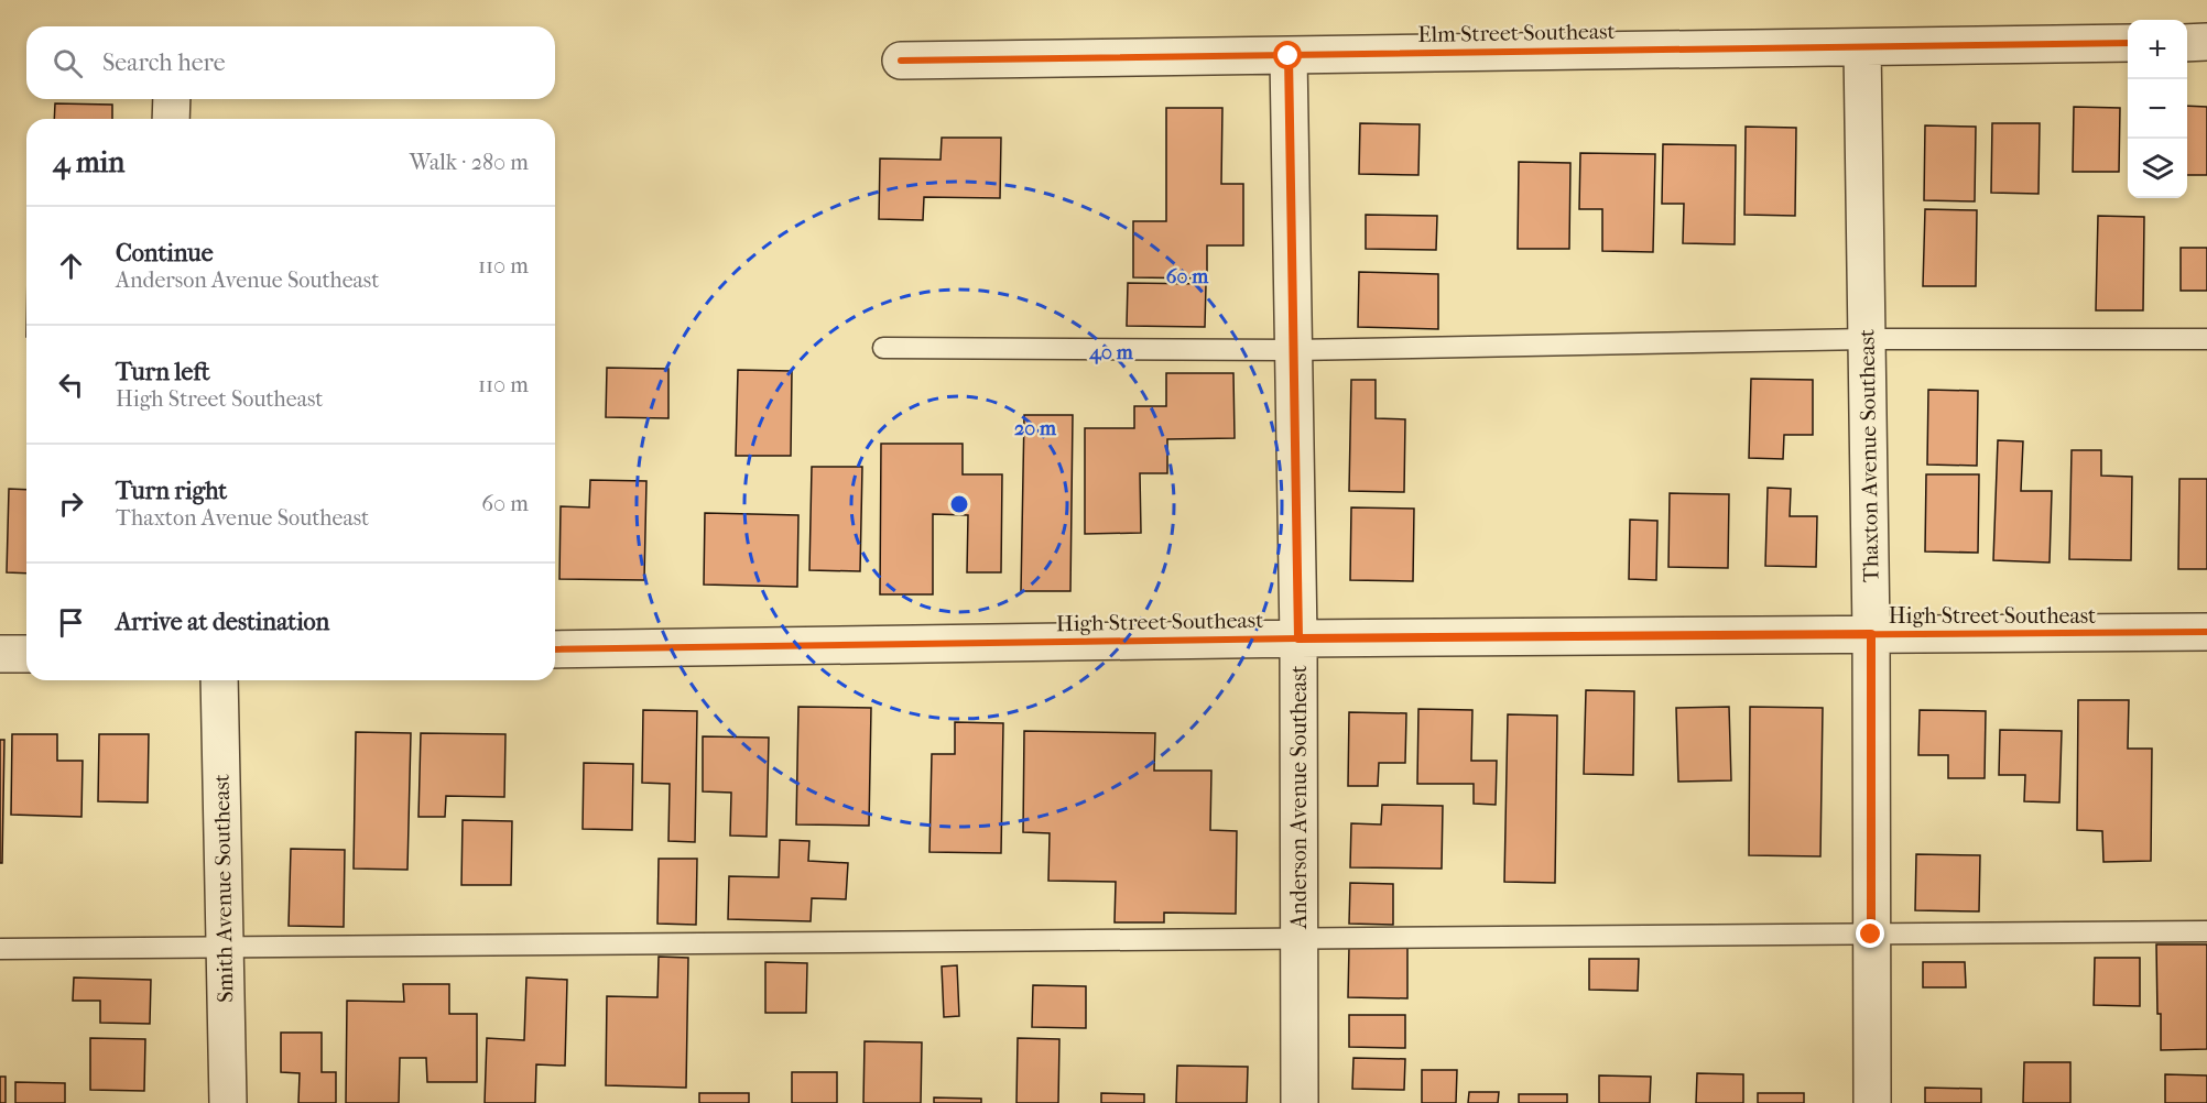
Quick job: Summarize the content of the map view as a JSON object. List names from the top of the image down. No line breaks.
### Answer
{"streets":{"street":["Elm Street Southeast","Thaxton Avenue Southeast","High Street Southeast","Anderson Avenue Southeast","Smith Avenue Southeast"]},"crossings":[["Elm Street Southeast","Thaxton Avenue Southeast"],["Elm Street Southeast","Anderson Avenue Southeast"],["Thaxton Avenue Southeast","High Street Southeast"],["High Street Southeast","Anderson Avenue Southeast"]],"page":{"map_buttons":["+","−"],"search":"Search here","heading":["4 min","Walk · 280 m"],"list":[["Continue","Anderson Avenue Southeast","110 m"],["Turn left","High Street Southeast","110 m"],["Turn right","Thaxton Avenue Southeast","60 m"],"Arrive at destination"]},"rings":["60 m","40 m","20 m"]}
